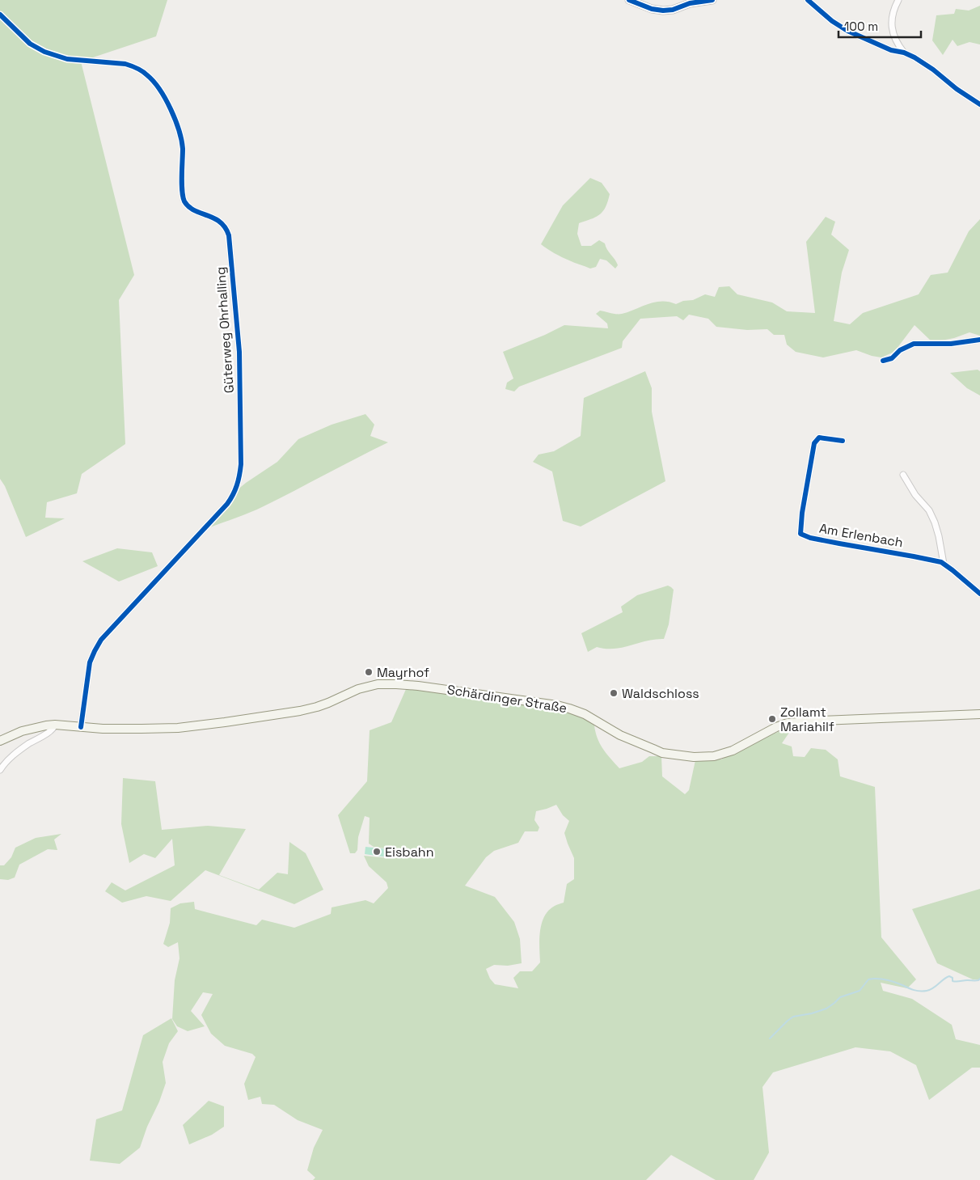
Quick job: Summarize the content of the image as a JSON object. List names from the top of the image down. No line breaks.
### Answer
{"streets":{"main road":["Schärdinger Straße"],"street":["Güterweg Ohrhalling","Am Erlenbach"]},"crossings":[["Güterweg Ohrhalling","Schärdinger Straße"]],"places":["Mayrhof","Waldschloss","Zollamt Mariahilf","Eisbahn"],"scale_bar":"100 m"}
